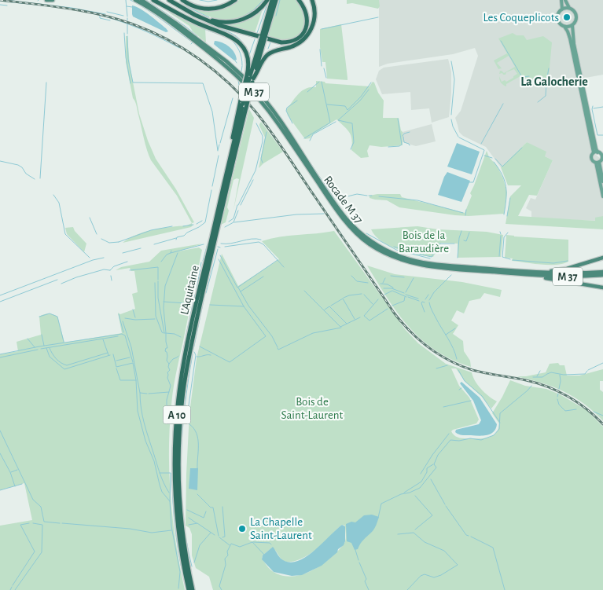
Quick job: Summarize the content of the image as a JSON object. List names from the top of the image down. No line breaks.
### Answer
{"streets":{"highway":["M 37","Rocade M 37","L'Aquitaine","A 10"]},"districts":["La Galocherie"],"parks":["Bois de la Baraudière","Bois de Saint-Laurent"],"places":["Les Coqueplicots","La Chapelle Saint-Laurent"]}
